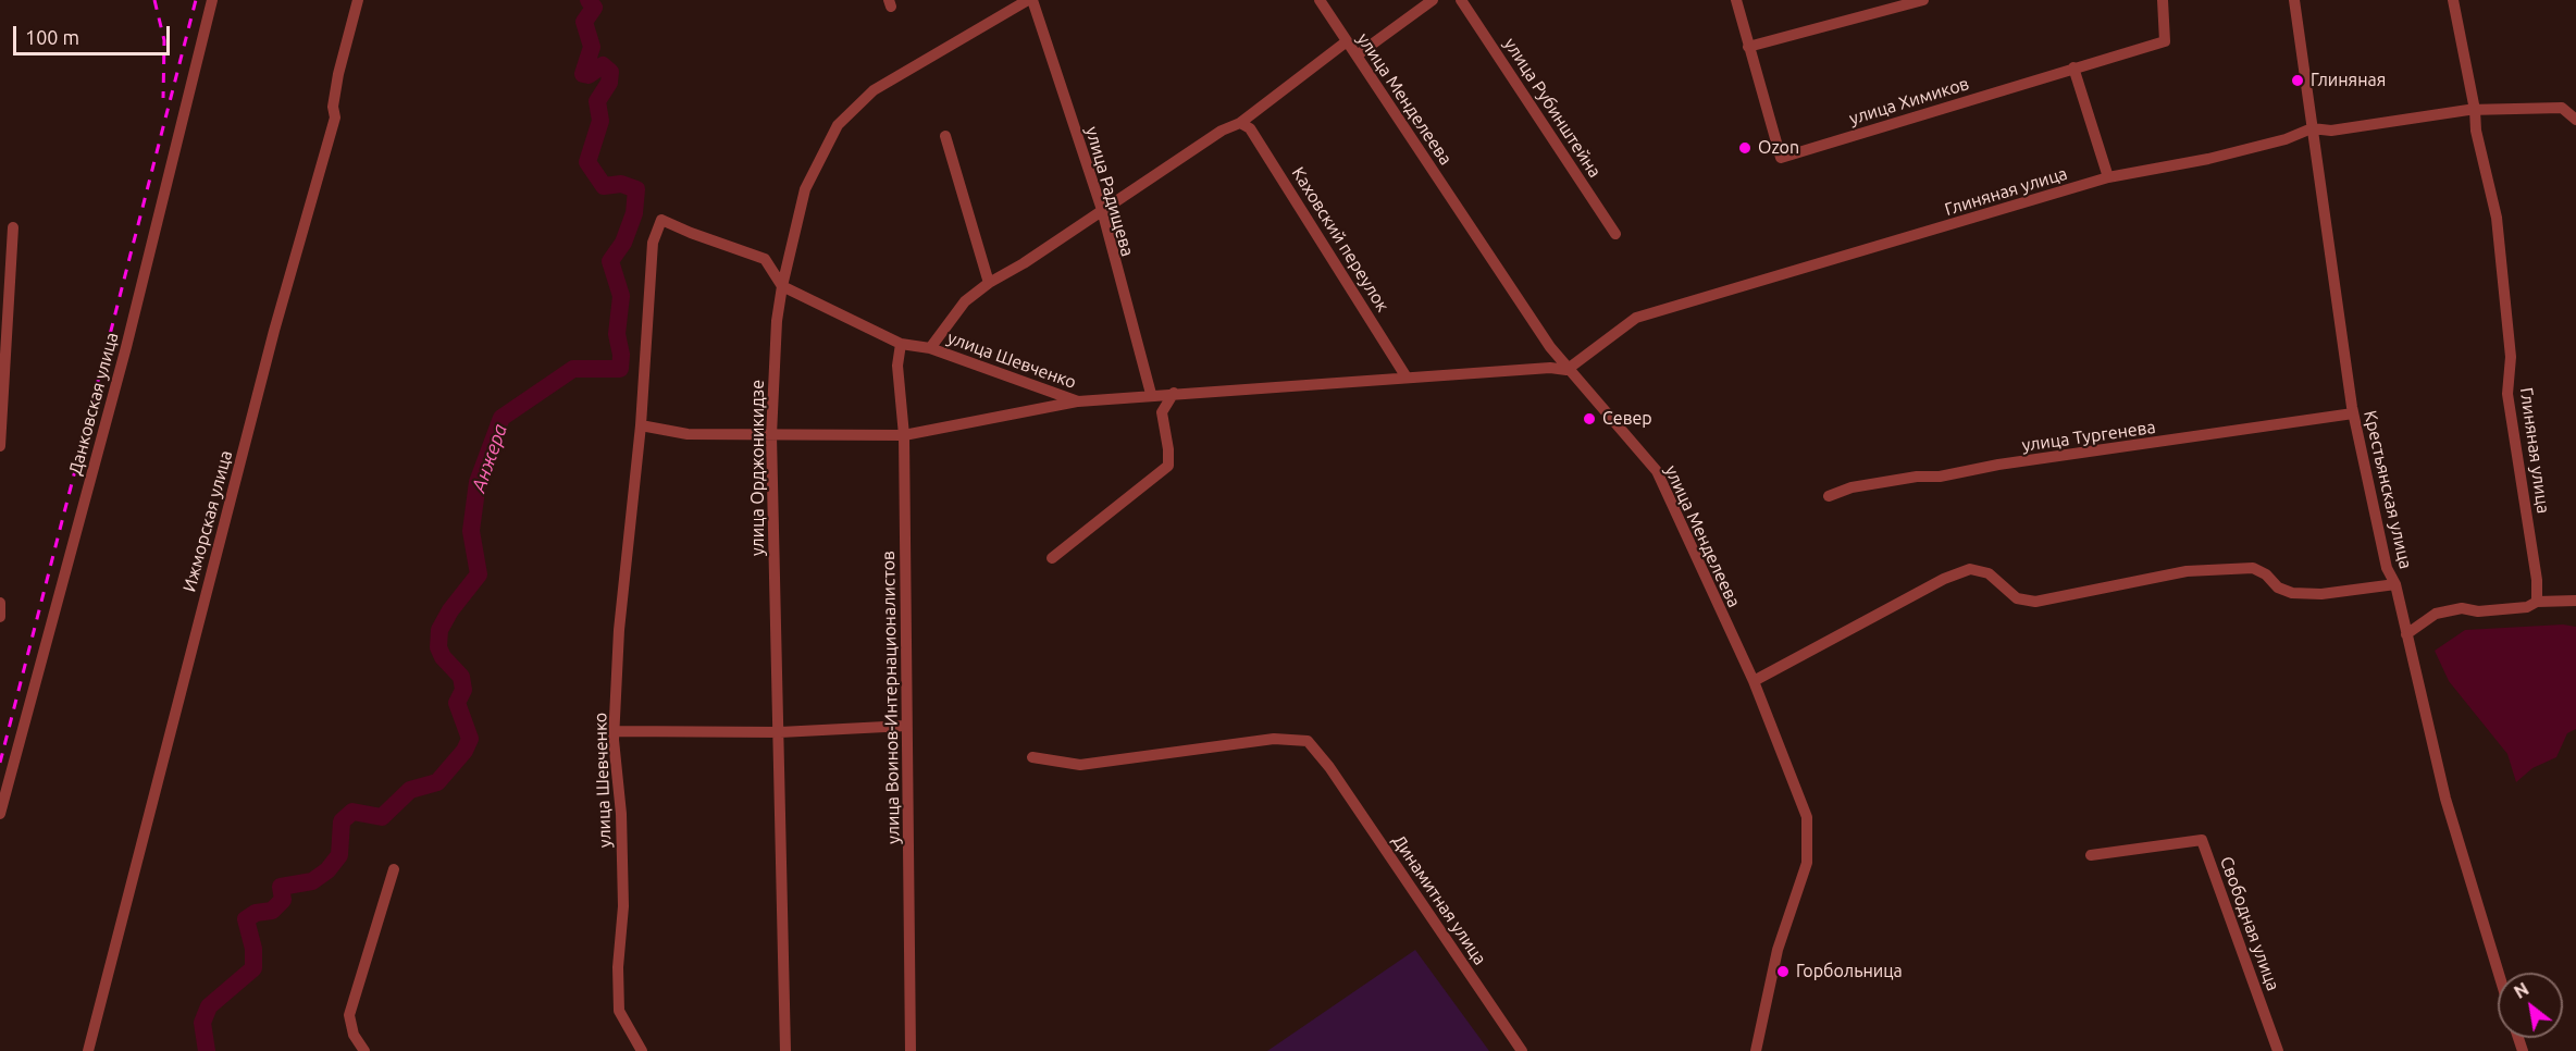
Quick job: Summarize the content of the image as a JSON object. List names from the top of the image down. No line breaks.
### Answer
{"streets":{"street":["улица Менделеева","улица Химиков","улица Рубинштейна","улица Радищева","Глиняная улица","Каховский переулок","улица Шевченко","Данковская улица","улица Тургенева","улица Орджоникидзе","Крестьянская улица","Ижморская улица","улица Воинов-Интернационалистов","Динамитная улица","Свободная улица"]},"crossings":[["улица Менделеева","Глиняная улица"],["улица Менделеева","улица Шевченко"],["улица Радищева","улица Шевченко"],["Глиняная улица","улица Шевченко"],["Глиняная улица","Крестьянская улица"],["Каховский переулок","улица Шевченко"],["улица Шевченко","улица Орджоникидзе"],["улица Шевченко","улица Воинов-Интернационалистов"],["улица Тургенева","Крестьянская улица"]],"water":["Анжера"],"places":["Глиняная","Ozon","Север","Горбольница"],"scale_bar":"100 m","north":"top left"}
